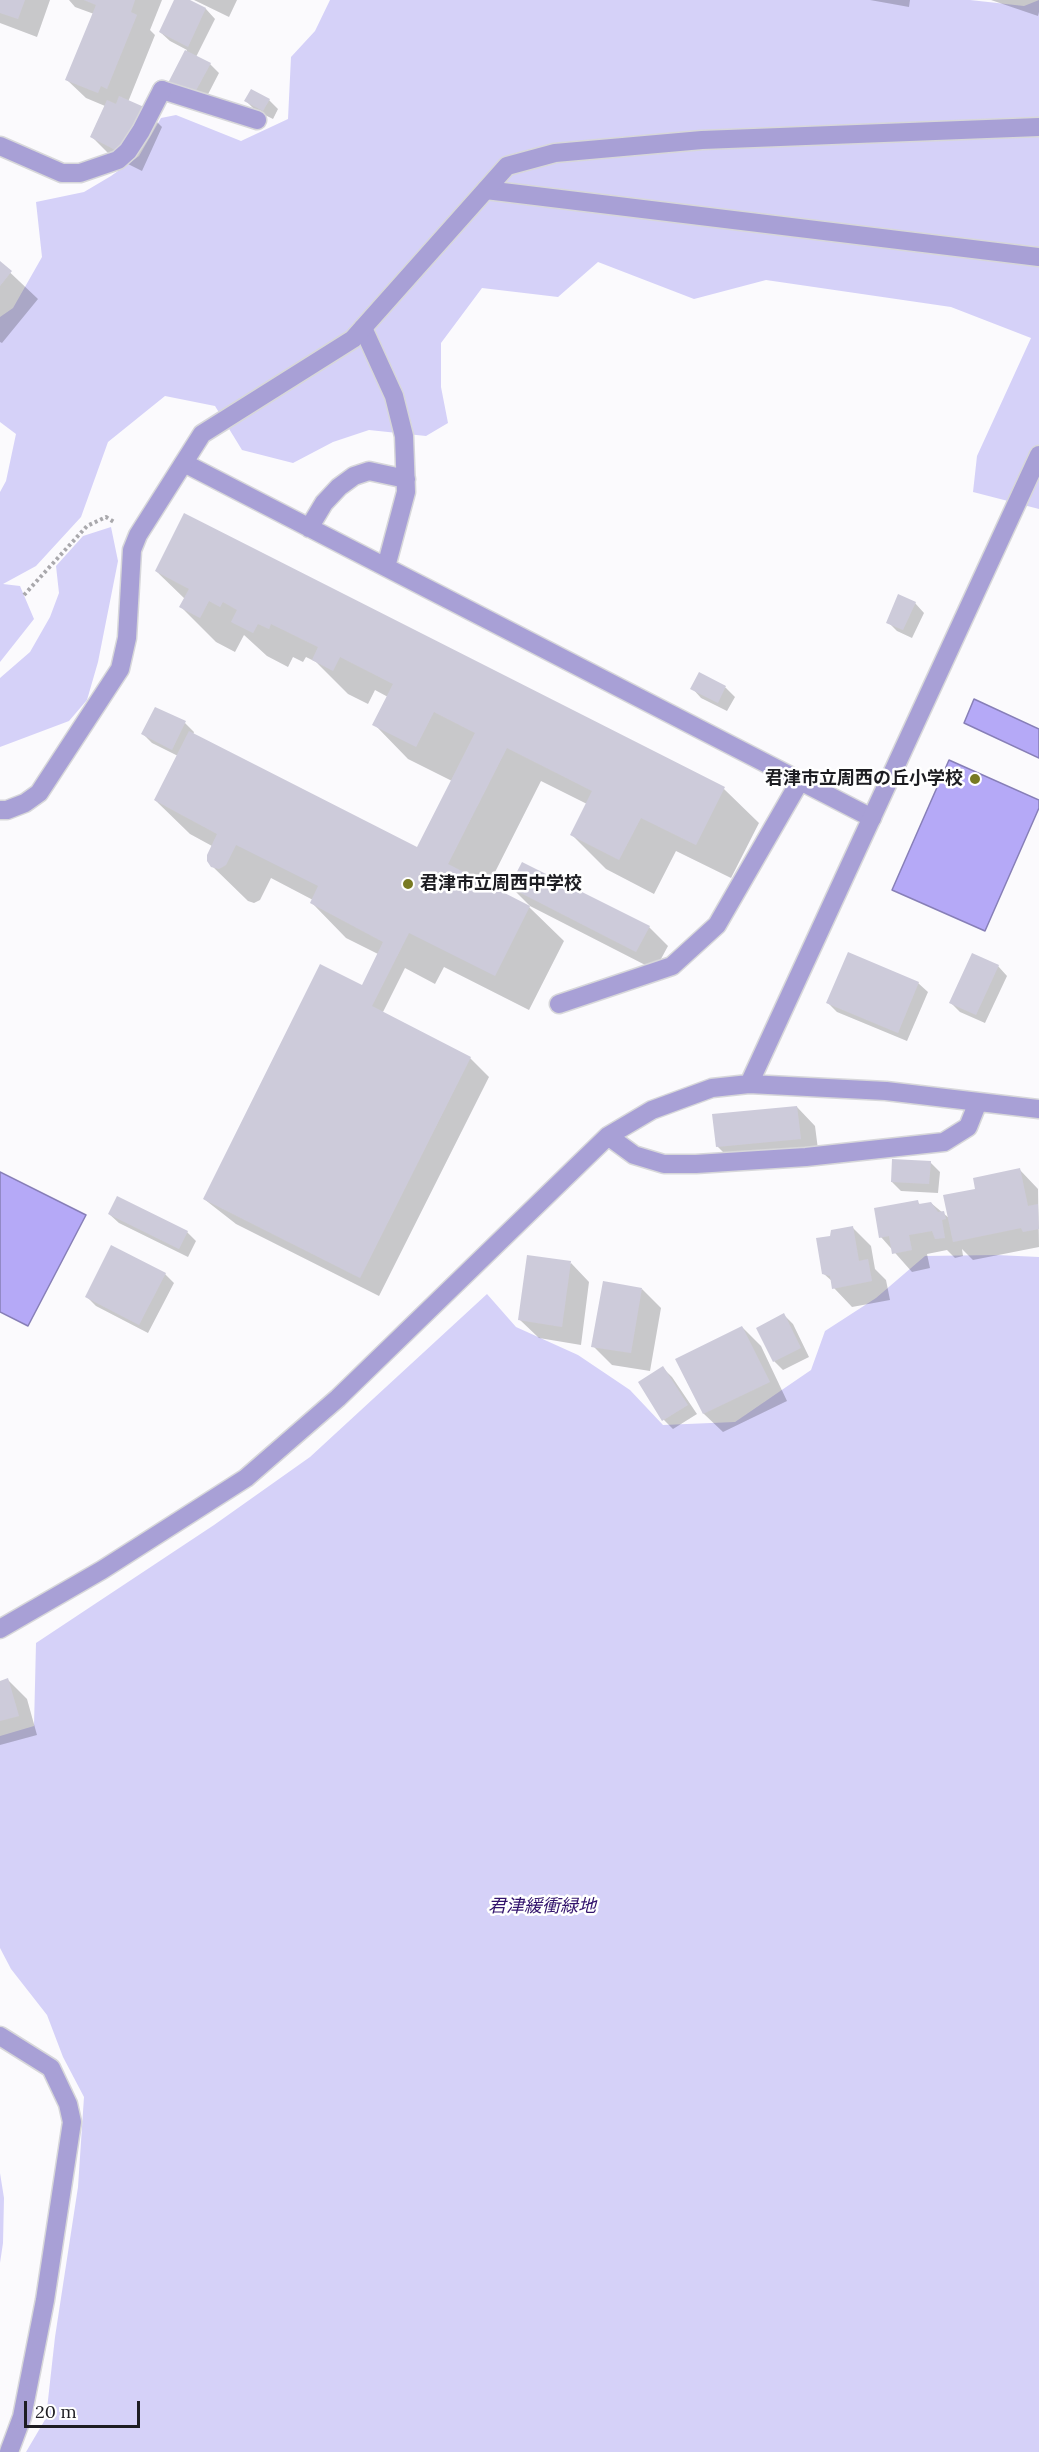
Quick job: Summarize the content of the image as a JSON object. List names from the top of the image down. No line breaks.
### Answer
{"parks":["君津緩衝緑地"],"places":["君津市立周西の丘小学校","君津市立周西中学校"],"scale_bar":"20 m"}
